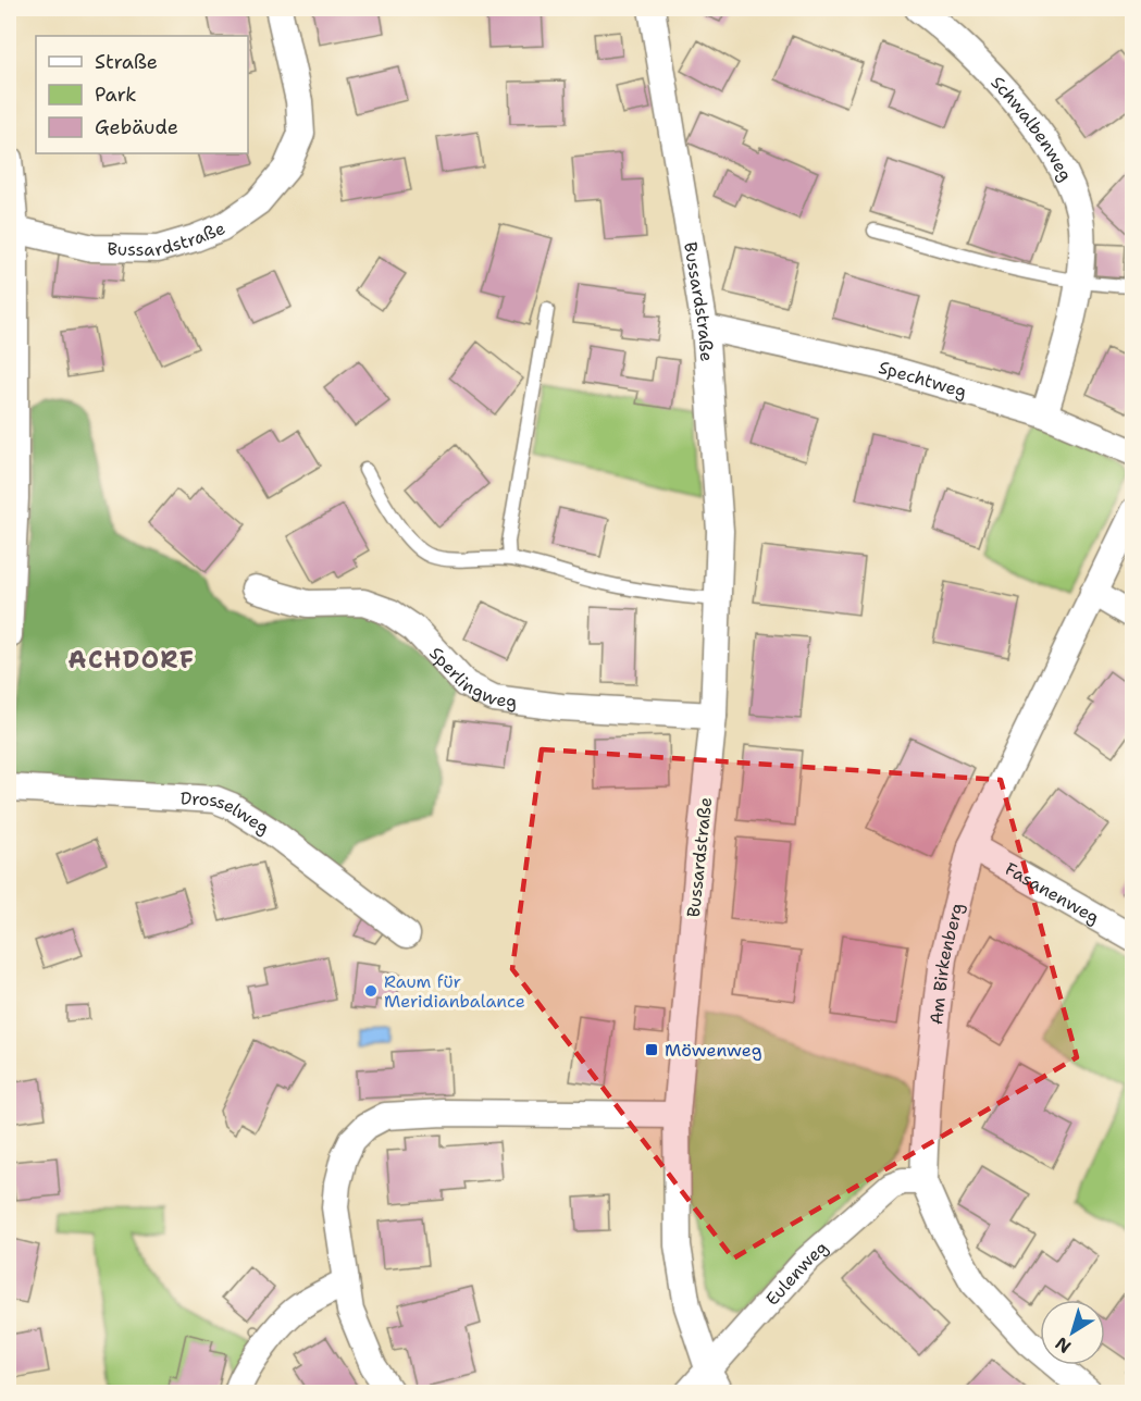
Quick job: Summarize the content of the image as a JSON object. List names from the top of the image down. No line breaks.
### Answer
{"streets":{"street":["Schwalbenweg","Bussardstraße","Spechtweg","Sperlingweg","Drosselweg","Fasanenweg","Am Birkenberg","Eulenweg"]},"crossings":[["Schwalbenweg","Spechtweg"],["Bussardstraße","Spechtweg"],["Bussardstraße","Sperlingweg"],["Bussardstraße","Eulenweg"],["Fasanenweg","Am Birkenberg"],["Am Birkenberg","Eulenweg"]],"districts":["ACHDORF"],"places":{"other":["Raum für Meridianbalance"],"transit":["Möwenweg"]},"legend":["Straße","Park","Gebäude"],"north":"bottom left"}
